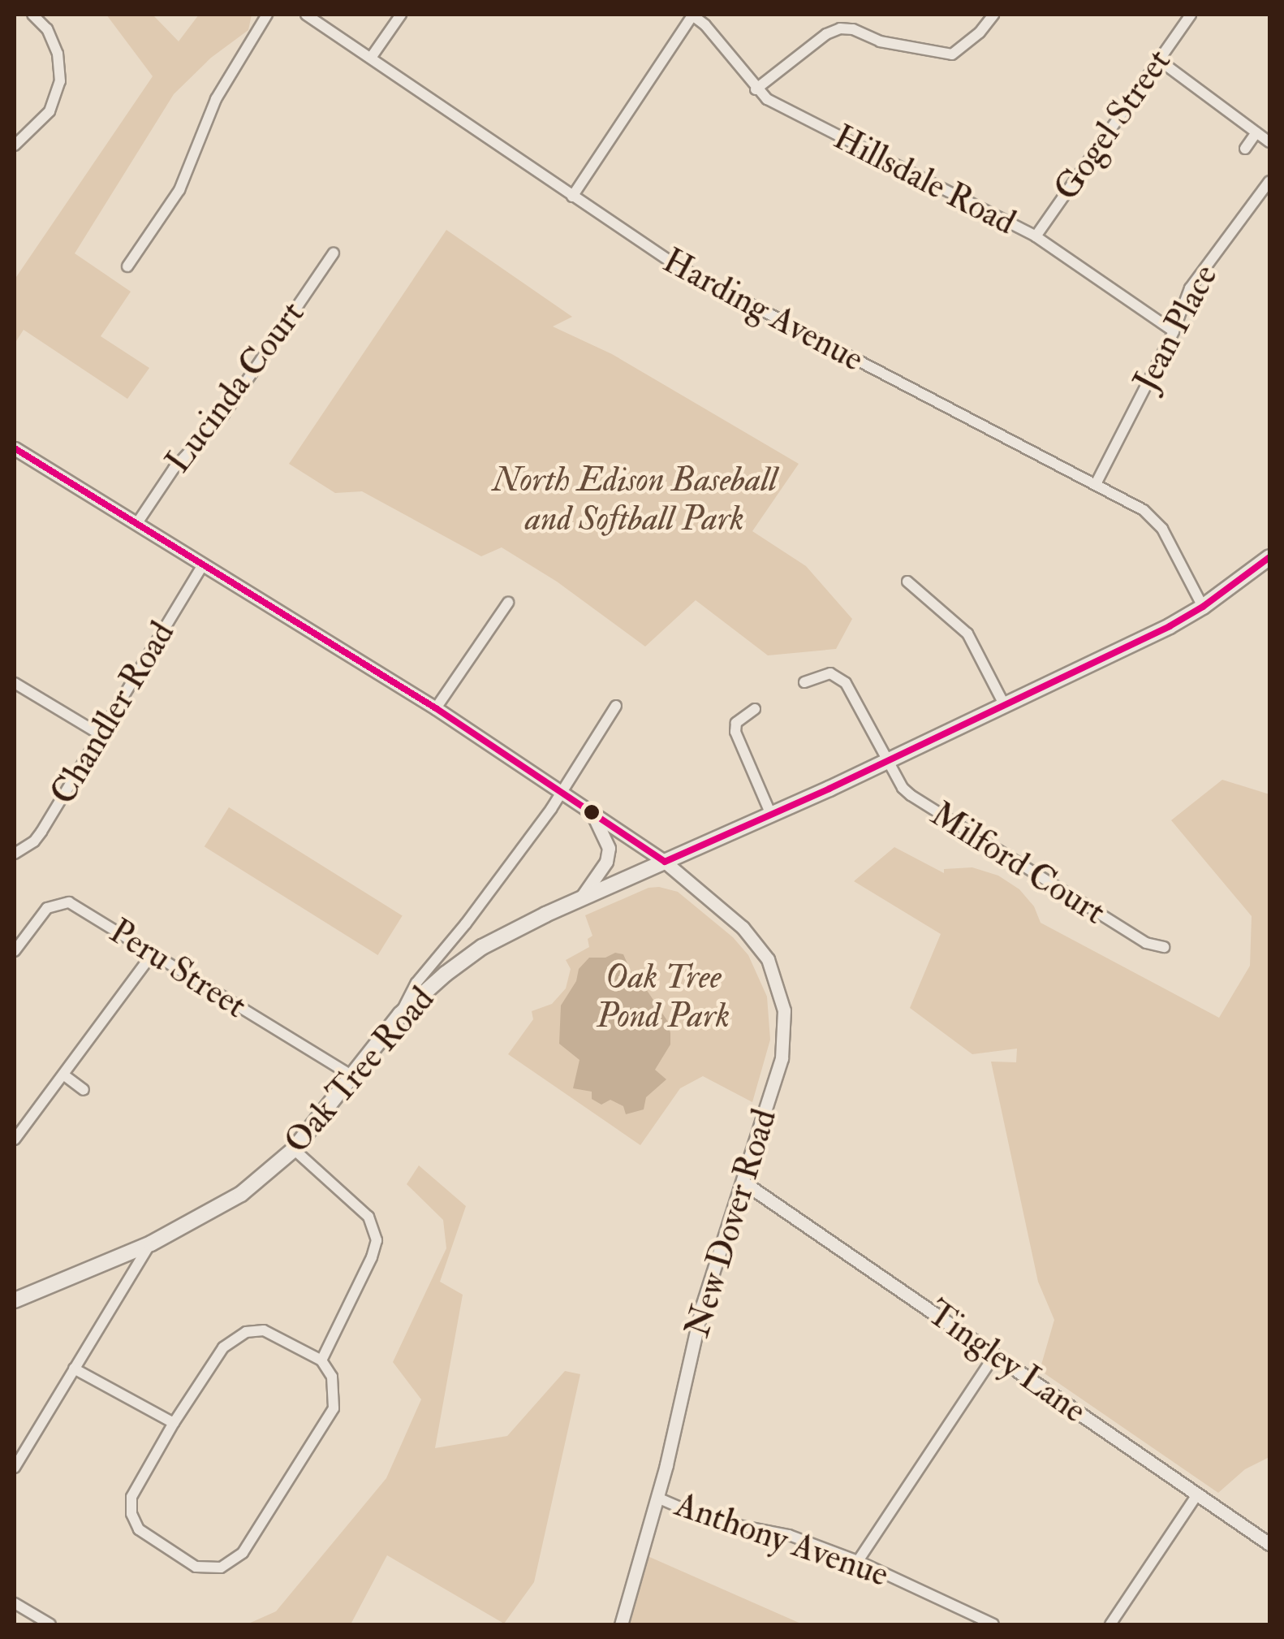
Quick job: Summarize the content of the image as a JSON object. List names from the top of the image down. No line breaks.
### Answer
{"streets":{"main road":["Oak Tree Road"],"street":["Gogel Street","Hillsdale Road","Harding Avenue","Jean Place","Lucinda Court","Chandler Road","Milford Court","Peru Street","New Dover Road","Tingley Lane","Anthony Avenue"]},"crossings":[["Gogel Street","Hillsdale Road"],["Hillsdale Road","Jean Place"],["Harding Avenue","Jean Place"],["Harding Avenue","Oak Tree Road"],["Lucinda Court","New Dover Road"],["Chandler Road","New Dover Road"],["Milford Court","Oak Tree Road"],["Peru Street","Oak Tree Road"],["Oak Tree Road","New Dover Road"],["New Dover Road","Tingley Lane"],["New Dover Road","Anthony Avenue"]],"parks":["North Edison Baseball and Softball Park","Oak Tree Pond Park"]}
